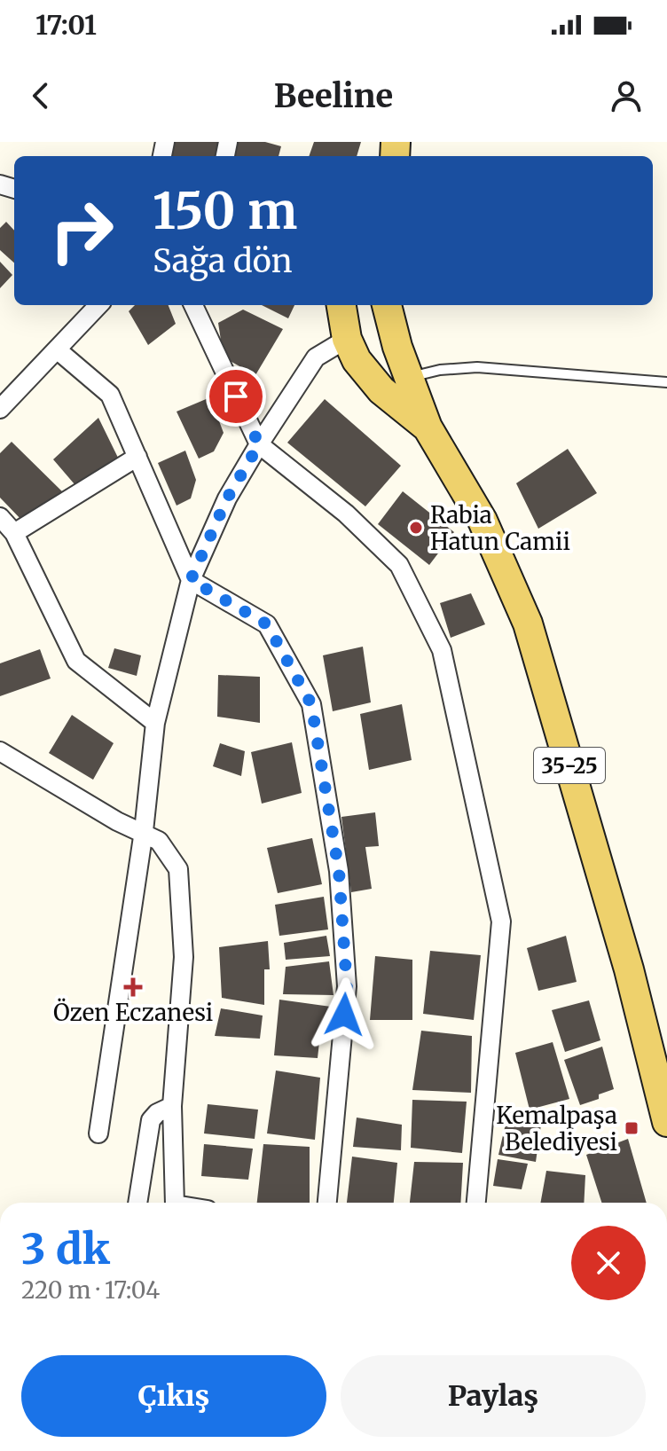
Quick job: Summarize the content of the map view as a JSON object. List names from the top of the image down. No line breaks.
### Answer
{"streets":{"main road":["35-25"]},"places":{"other":["Rabia Hatun Camii"],"health":["Özen Eczanesi"],"transit":["Kemalpaşa Belediyesi"]},"page":{"status":"17:01","header":"Beeline","turn":["150 m","Sağa dön"],"heading":["3 dk","220 m · 17:04"],"buttons":["Çıkış","Paylaş"]}}
